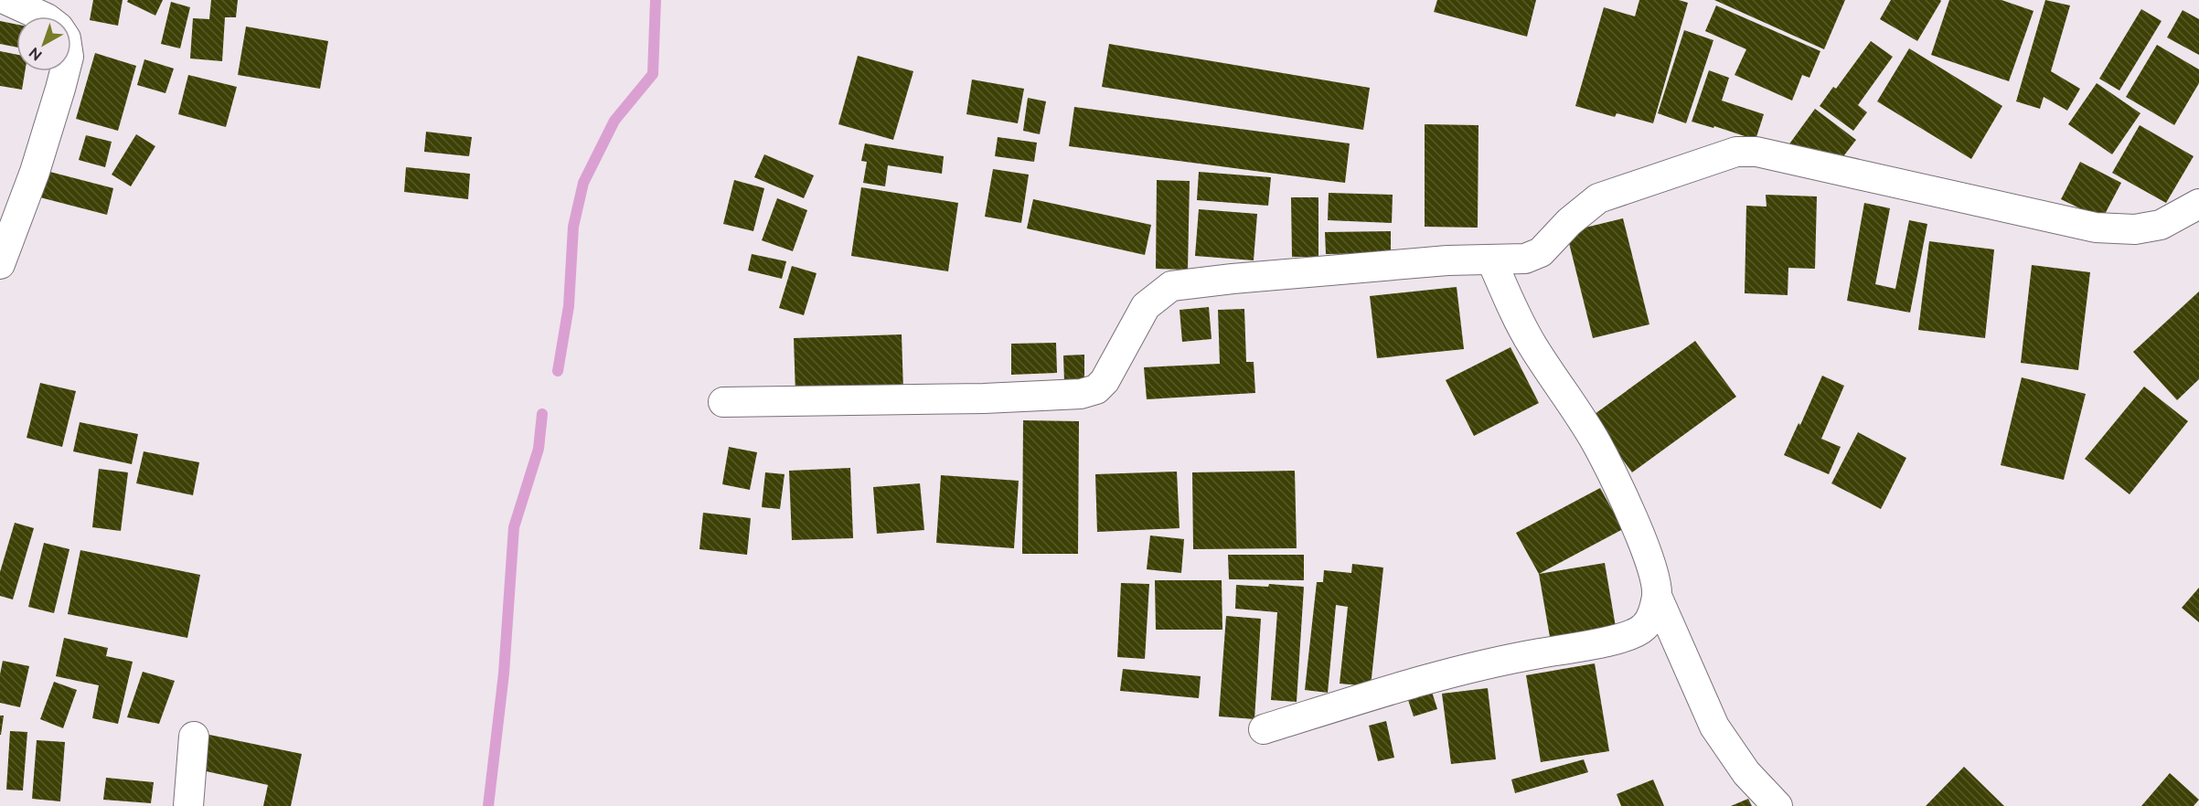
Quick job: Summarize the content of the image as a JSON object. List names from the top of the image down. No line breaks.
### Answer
{"north":"bottom left"}
